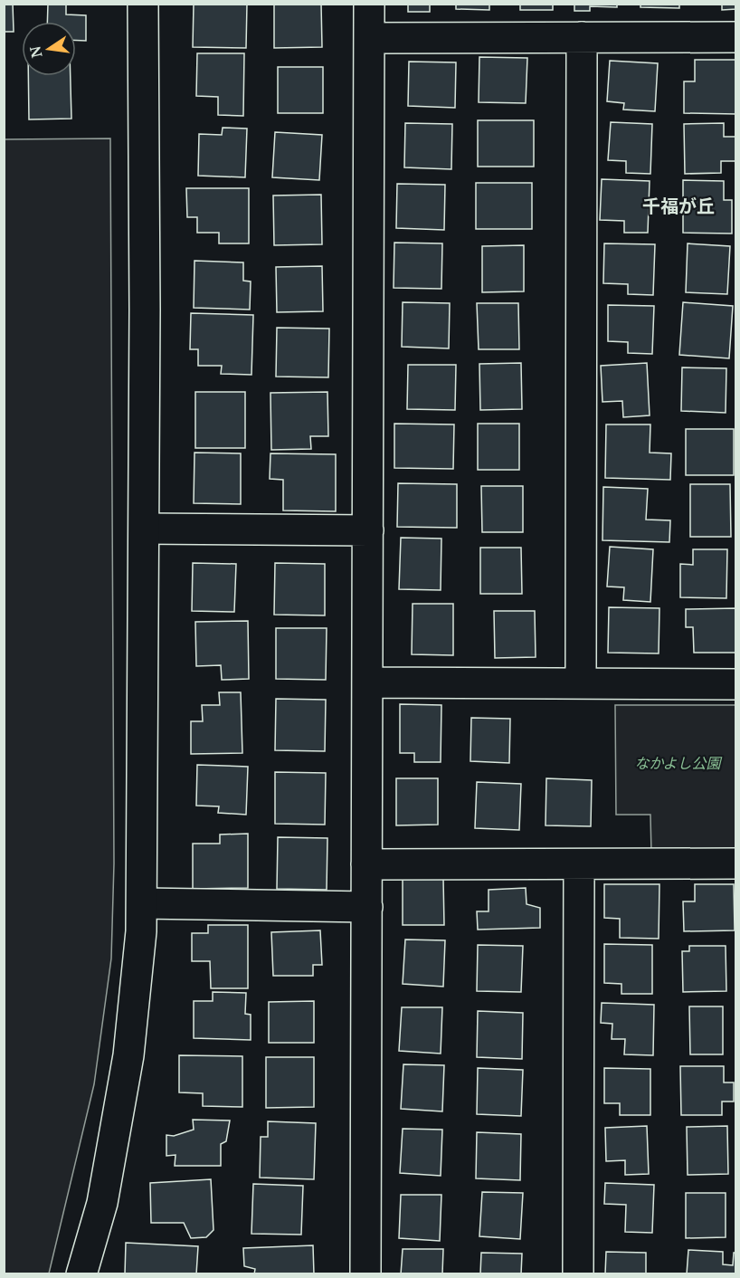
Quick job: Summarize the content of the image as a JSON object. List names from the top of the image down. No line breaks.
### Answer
{"districts":["千福が丘"],"parks":["なかよし公園"],"north":"left"}
